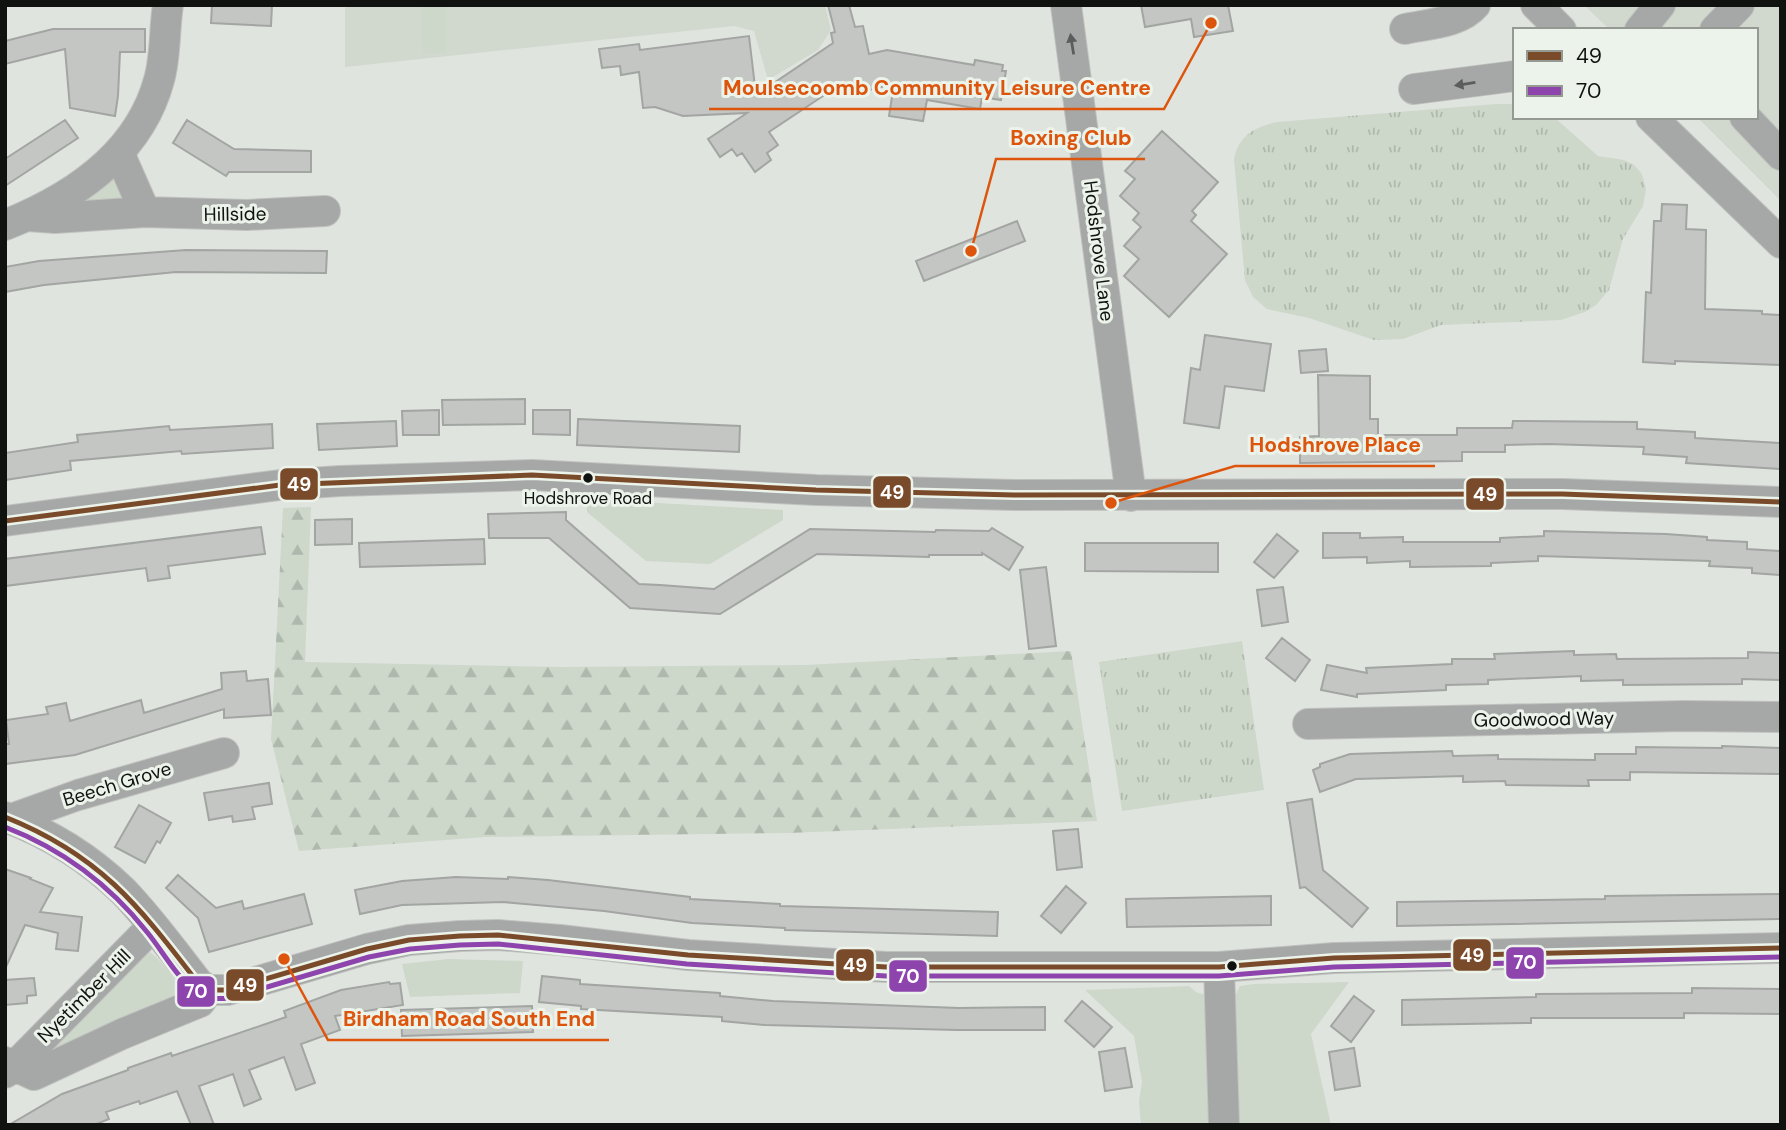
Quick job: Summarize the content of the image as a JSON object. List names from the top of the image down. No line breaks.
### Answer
{"streets":{"street":["Hillside","Hodshrove Lane","Goodwood Way","Beech Grove","Nyetimber Hill"]},"one_way":["Hodshrove Lane"],"places":["Moulsecoomb Community Leisure Centre","Boxing Club","Hodshrove Road","Hodshrove Place","Birdham Road South End"],"lines":["transit line 49","transit line 70"],"legend":["49","70"]}
